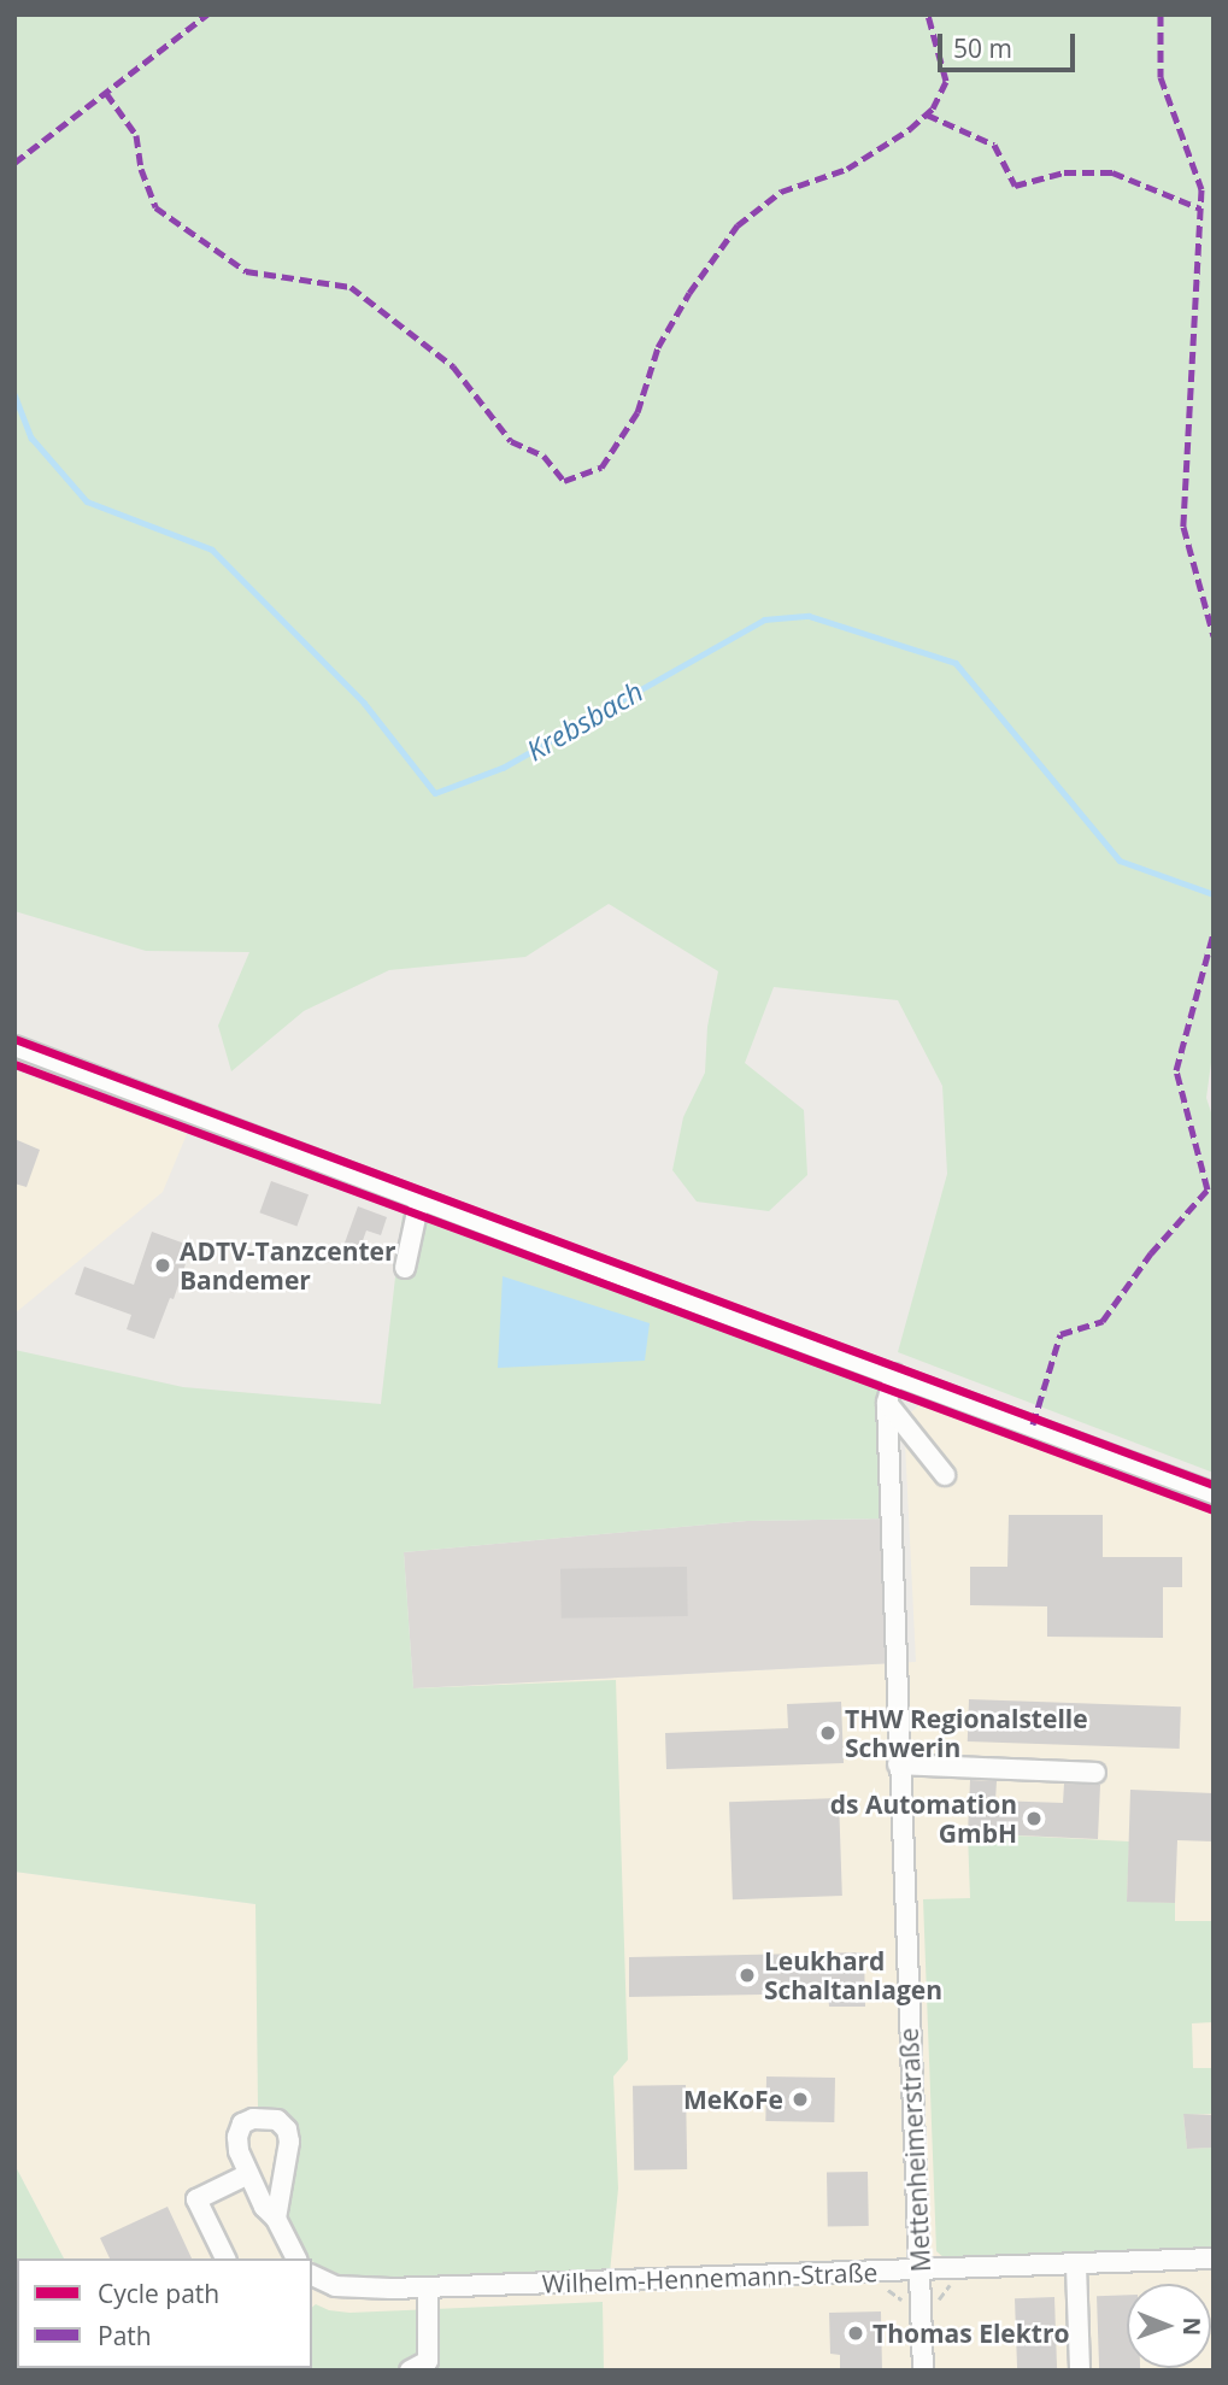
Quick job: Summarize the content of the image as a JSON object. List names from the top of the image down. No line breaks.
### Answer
{"streets":{"street":["Mettenheimerstraße","Wilhelm-Hennemann-Straße"]},"crossings":[["Mettenheimerstraße","Wilhelm-Hennemann-Straße"]],"water":["Krebsbach"],"places":["ADTV-Tanzcenter Bandemer","THW Regionalstelle Schwerin","ds Automation GmbH","Leukhard Schaltanlagen","MeKoFe","Thomas Elektro"],"legend":["Cycle path","Path"],"scale_bar":"50 m","north":"right"}
